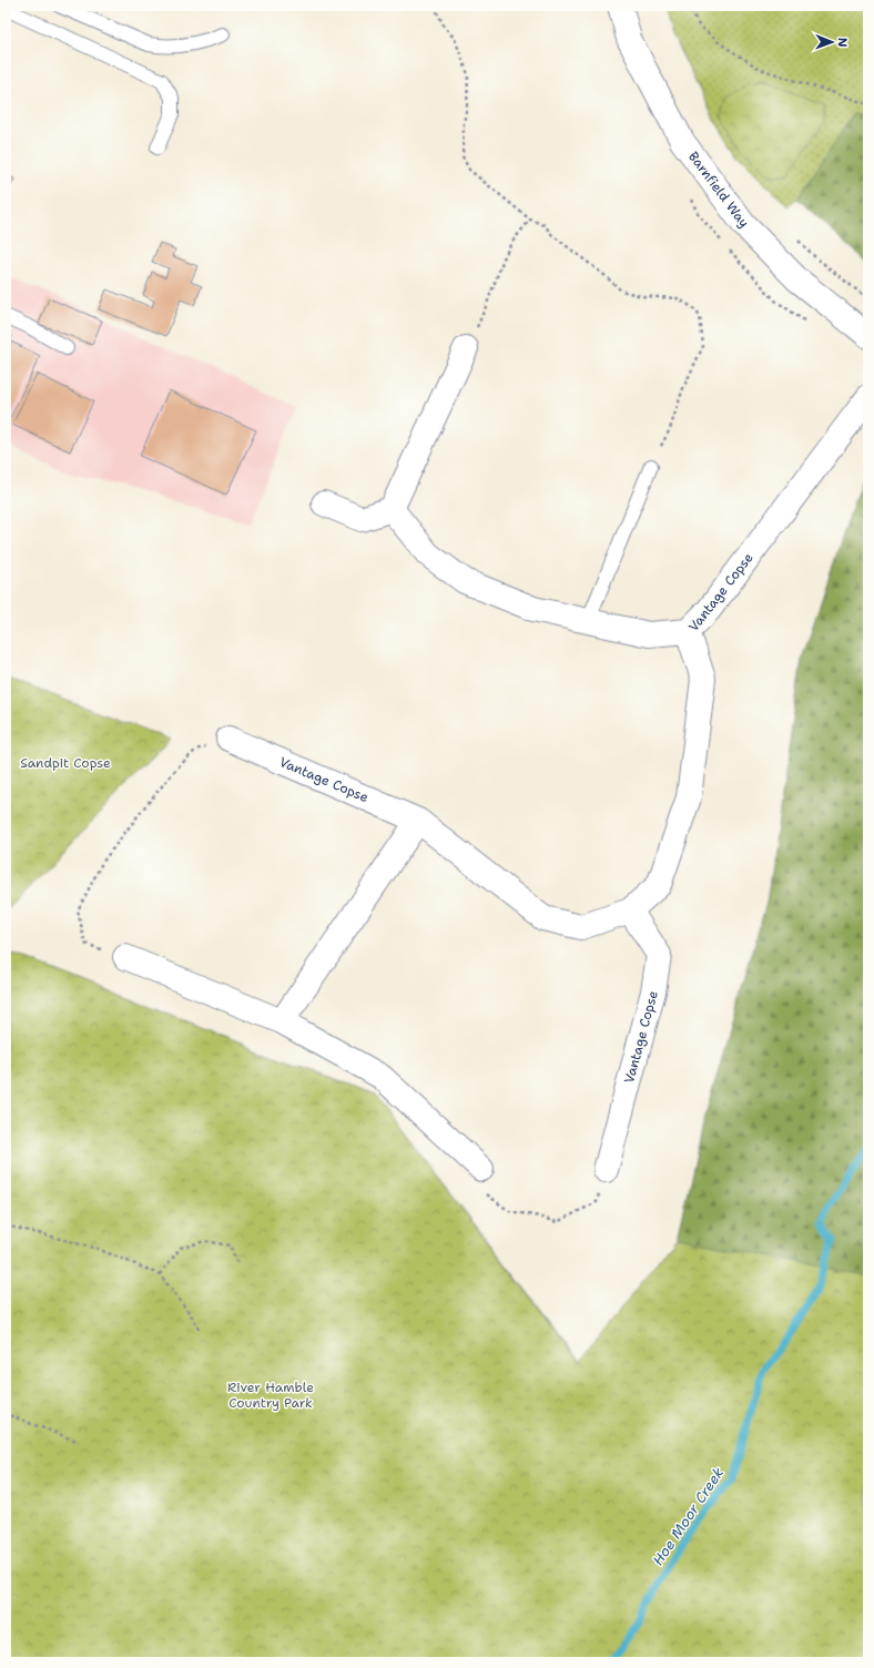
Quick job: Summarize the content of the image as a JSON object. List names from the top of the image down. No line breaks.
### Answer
{"streets":{"street":["Barnfield Way","Vantage Copse"]},"water":["Hoe Moor Creek"],"parks":["Sandpit Copse","River Hamble Country Park"],"north":"right"}
